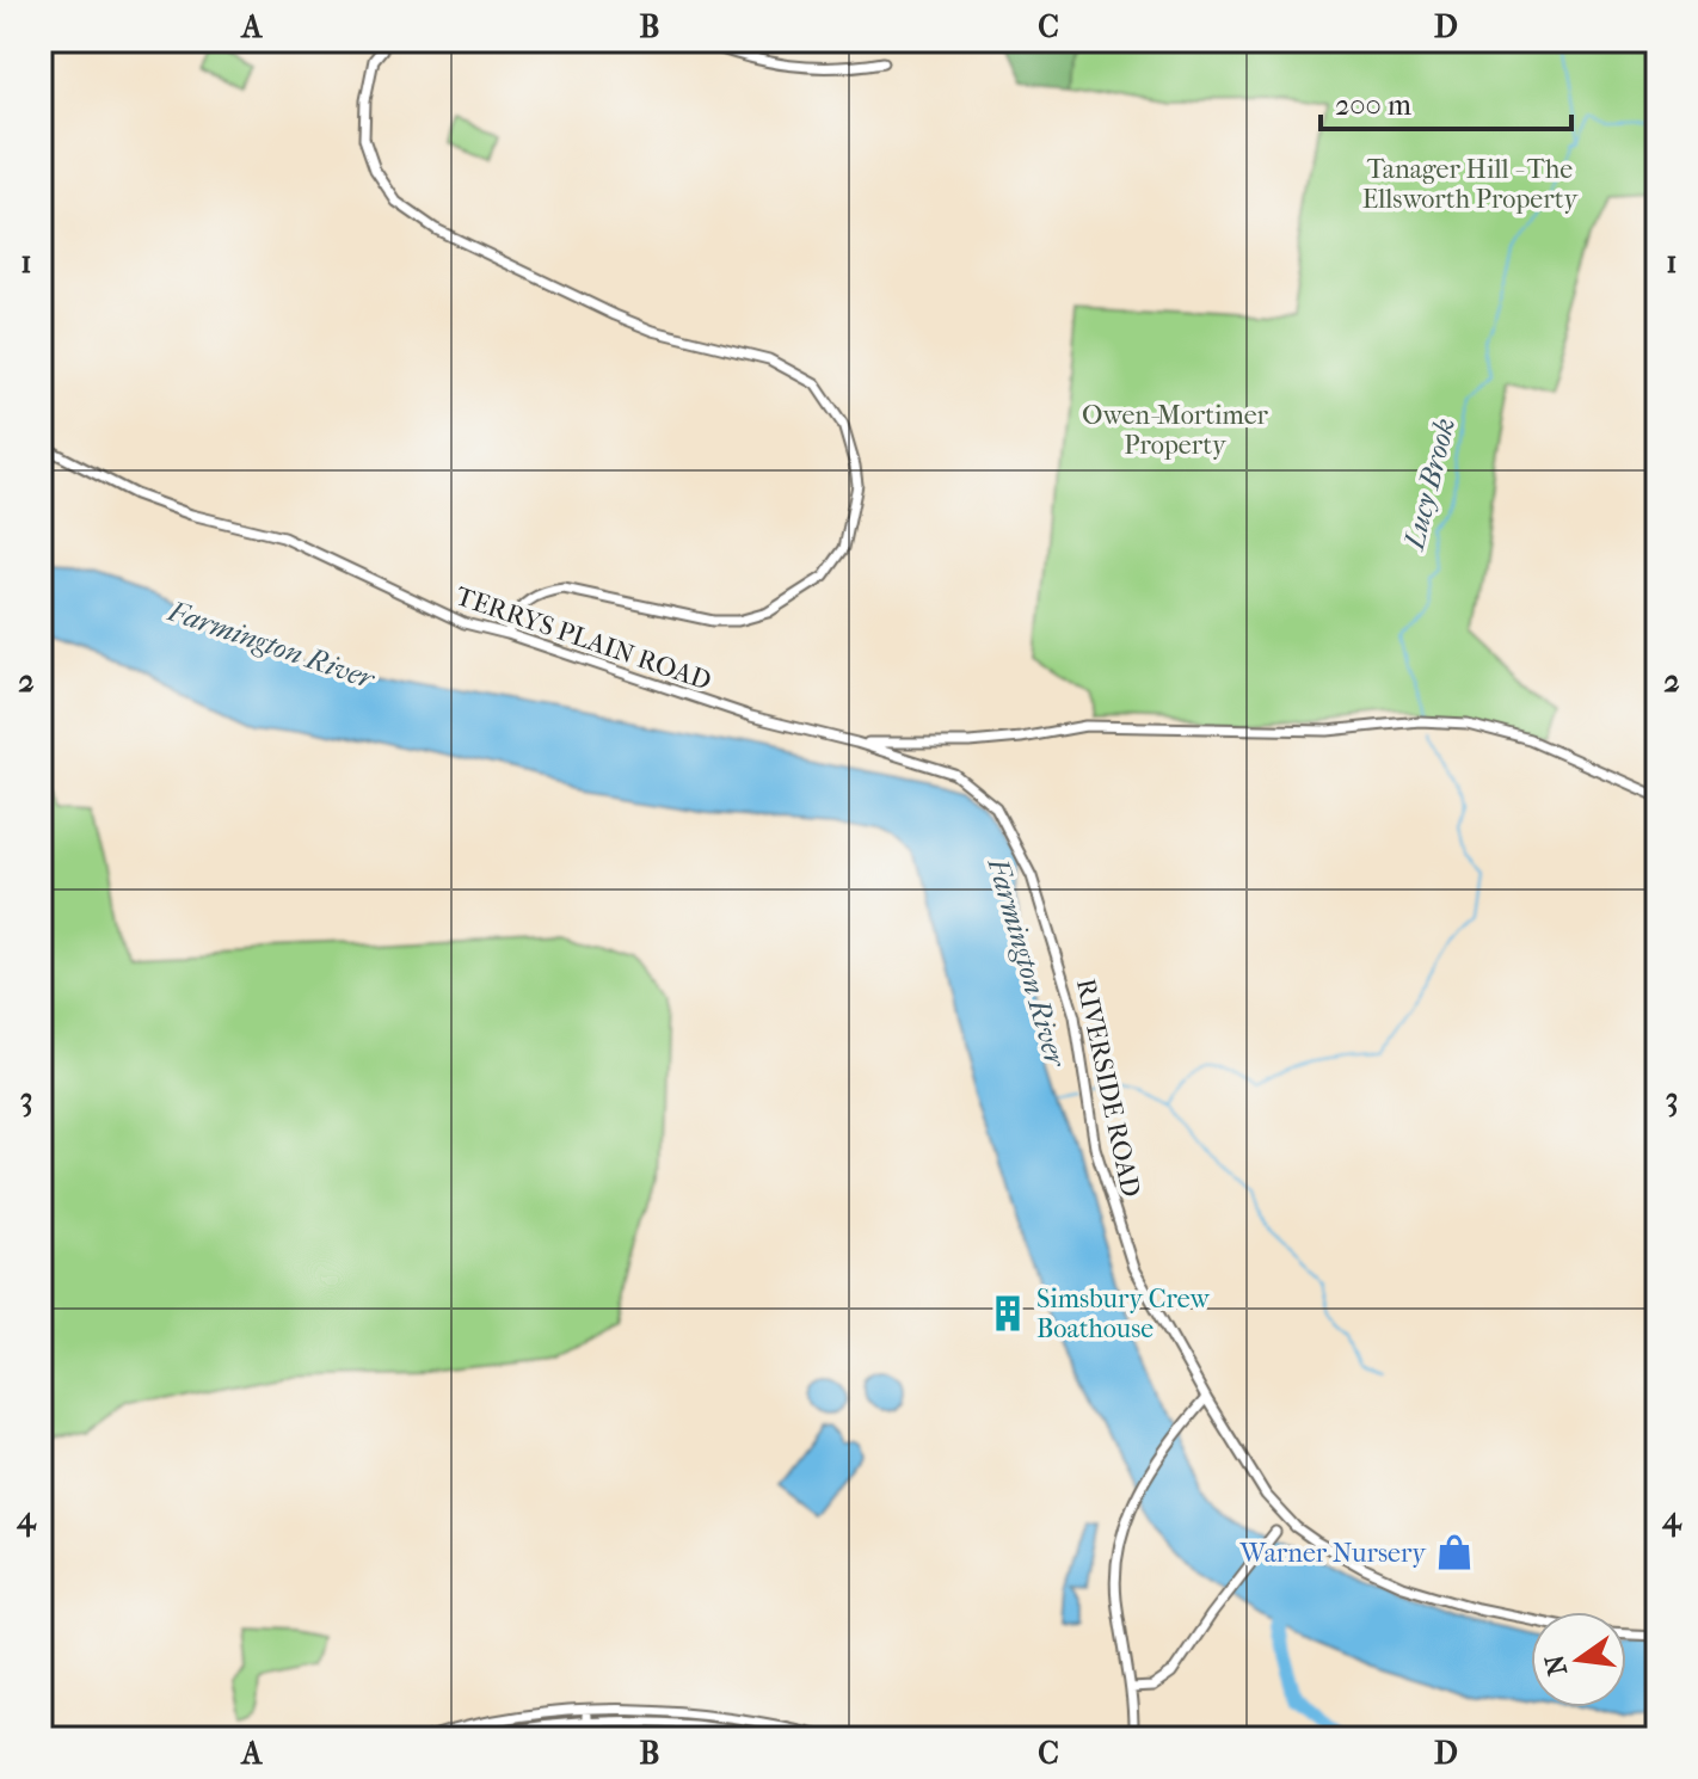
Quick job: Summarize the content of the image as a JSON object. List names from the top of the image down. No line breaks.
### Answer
{"streets":{"street":["TERRYS PLAIN ROAD","RIVERSIDE ROAD"]},"crossings":[["TERRYS PLAIN ROAD","RIVERSIDE ROAD"]],"water":["Lucy Brook","Farmington River"],"parks":["Tanager Hill - The Ellsworth Property","Owen-Mortimer Property"],"places":{"building":["Simsbury Crew Boathouse"],"shop":["Warner Nursery"]},"scale_bar":"200 m","north":"left","grid":{"columns":["A","B","C","D"],"rows":["1","2","3","4"]}}
